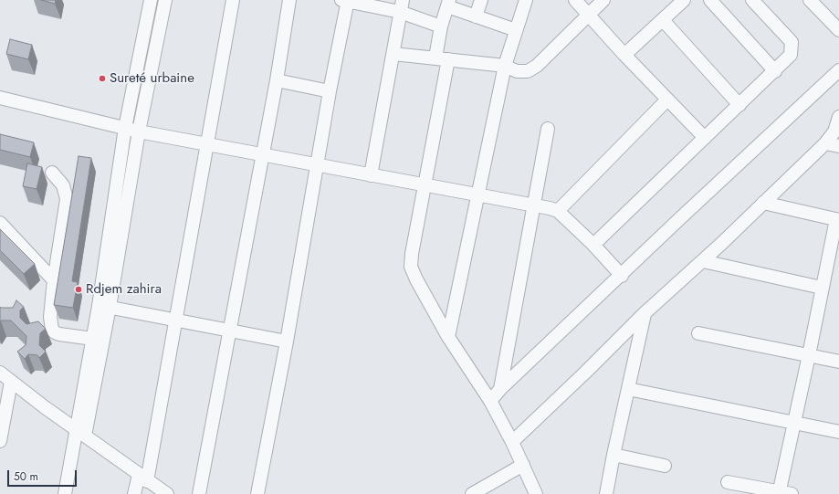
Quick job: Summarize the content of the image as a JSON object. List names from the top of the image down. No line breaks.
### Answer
{"places":["Sureté urbaine","Rdjem zahira"],"scale_bar":"50 m"}
